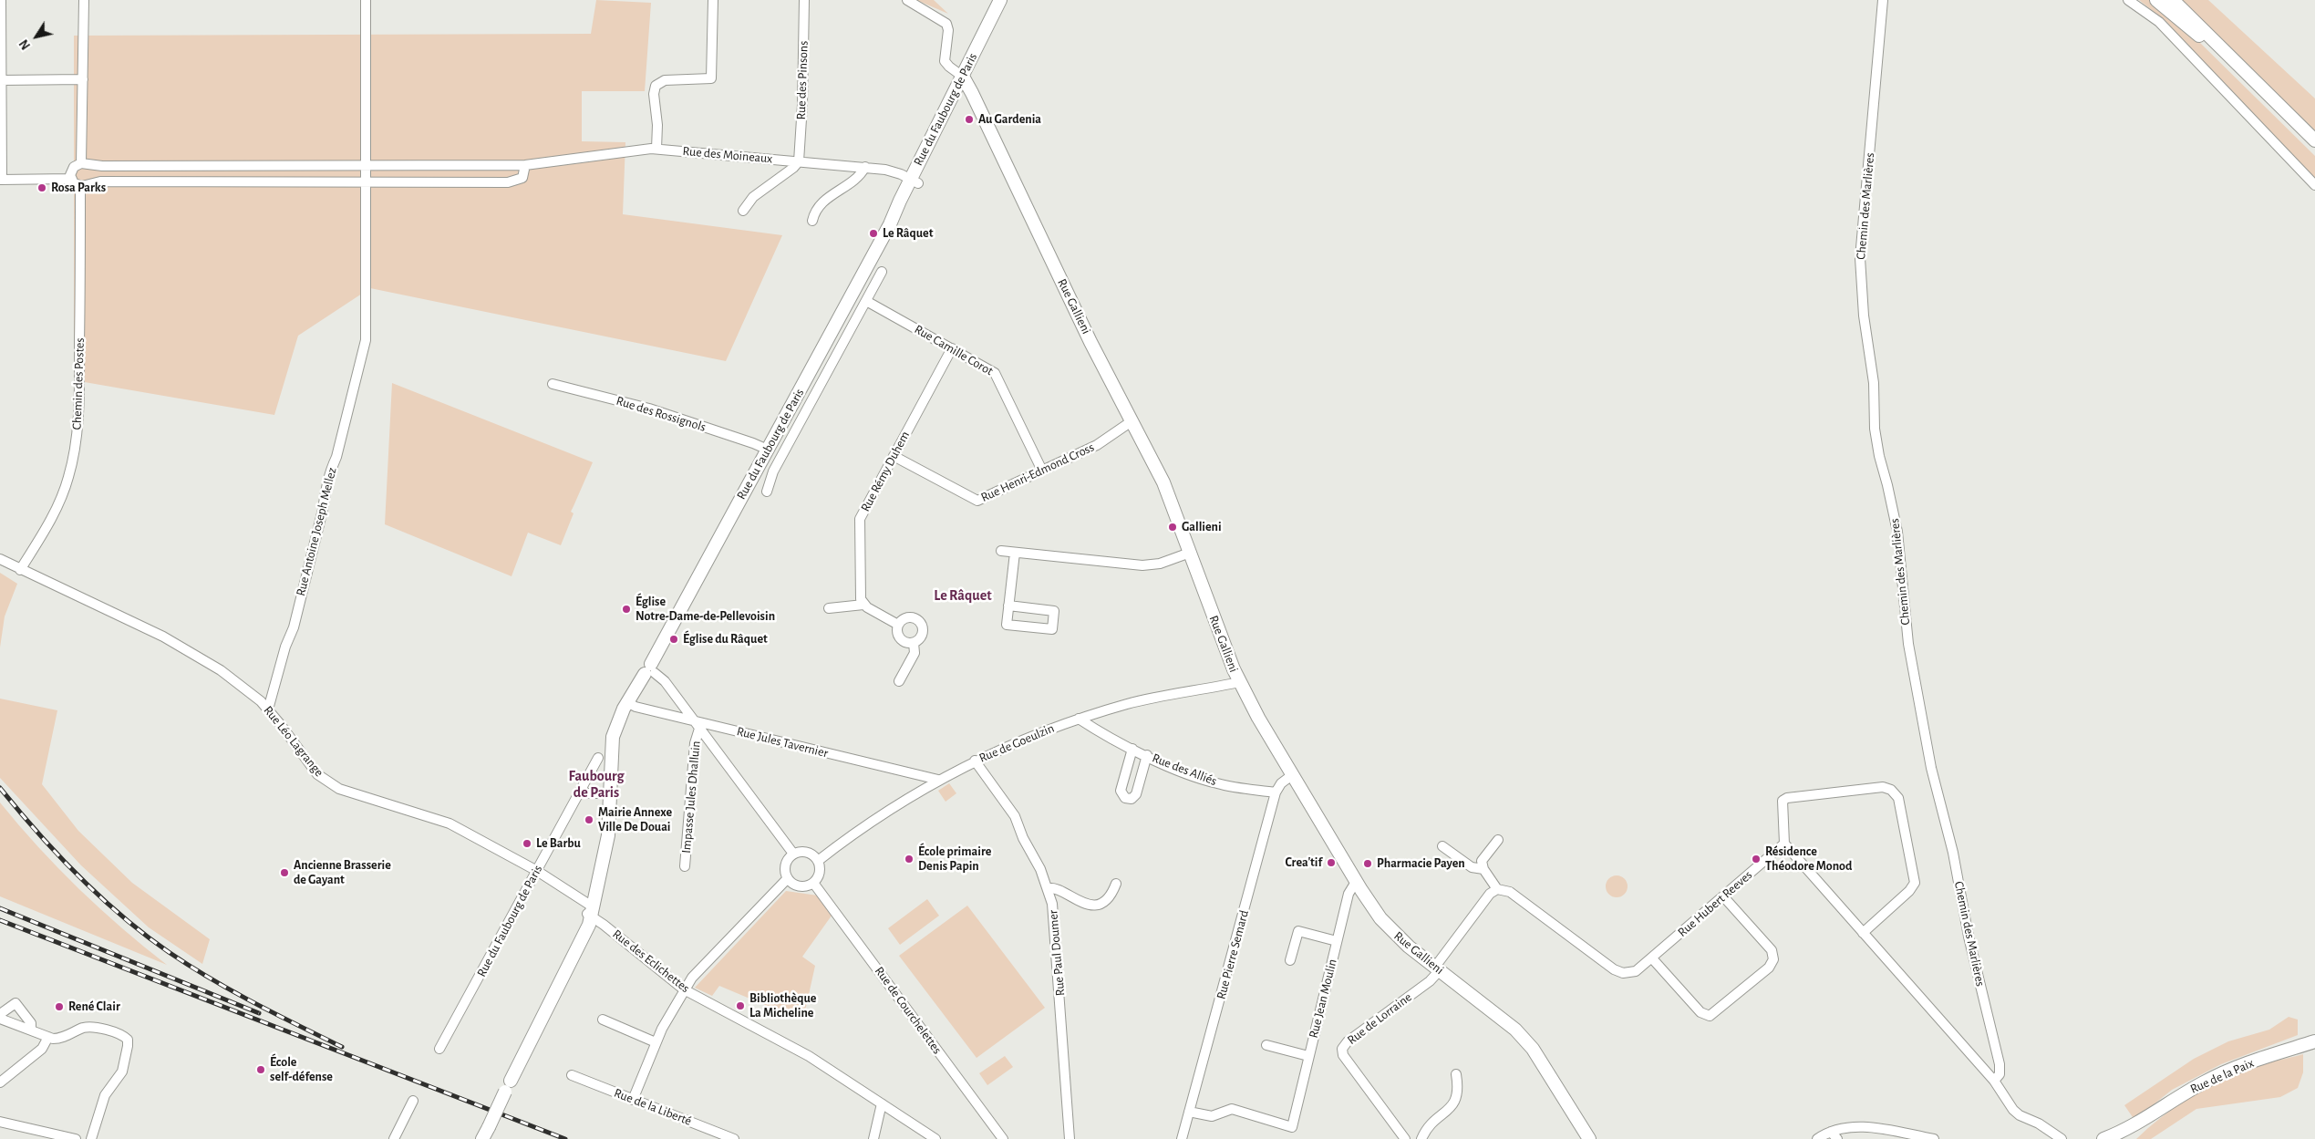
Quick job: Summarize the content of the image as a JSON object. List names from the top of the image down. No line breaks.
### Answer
{"streets":{"main road":["Rue du Faubourg de Paris","Rue Gallieni","Rue de la Paix"],"street":["Rue des Pinsons","Rue des Moineaux","Chemin des Marlières","Rue Camille Corot","Chemin des Postes","Rue des Rossignols","Rue Rémy Duhem","Rue Henri-Edmond Cross","Rue Antoine Joseph Mellez","Rue Léo Lagrange","Rue Jules Tavernier","Rue de Goeulzin","Rue des Alliés","Impasse Jules Dhalluin","Rue Hubert Reeves","Rue Paul Doumer","Rue Pierre Semard","Rue des Eclichettes","Rue Jean Moulin","Rue de Courchelettes","Rue de Lorraine","Rue de la Liberté"]},"crossings":[["Rue des Pinsons","Rue des Moineaux"],["Rue du Faubourg de Paris","Rue des Moineaux"],["Rue du Faubourg de Paris","Rue Gallieni"],["Rue du Faubourg de Paris","Rue Camille Corot"],["Rue du Faubourg de Paris","Rue des Rossignols"],["Rue du Faubourg de Paris","Rue Léo Lagrange"],["Rue du Faubourg de Paris","Rue Jules Tavernier"],["Rue du Faubourg de Paris","Rue des Eclichettes"],["Rue des Moineaux","Chemin des Postes"],["Rue des Moineaux","Rue Antoine Joseph Mellez"],["Rue Gallieni","Rue Henri-Edmond Cross"],["Rue Gallieni","Rue de Goeulzin"],["Rue Gallieni","Rue Pierre Semard"],["Rue Gallieni","Rue Jean Moulin"],["Rue Gallieni","Rue de Lorraine"],["Rue Camille Corot","Rue Rémy Duhem"],["Rue Camille Corot","Rue Henri-Edmond Cross"],["Chemin des Postes","Rue Léo Lagrange"],["Rue Rémy Duhem","Rue Henri-Edmond Cross"],["Rue Antoine Joseph Mellez","Rue Léo Lagrange"],["Rue Léo Lagrange","Rue des Eclichettes"],["Rue Jules Tavernier","Rue de Goeulzin"],["Rue de Goeulzin","Rue des Alliés"],["Rue de Goeulzin","Rue Paul Doumer"],["Rue de Goeulzin","Rue de Courchelettes"],["Rue des Alliés","Rue Pierre Semard"],["Rue Pierre Semard","Rue Jean Moulin"]],"districts":["Le Râquet","Faubourg de Paris"],"places":["Au Gardenia","Rosa Parks","Le Râquet","Gallieni","Église Notre-Dame-de-Pellevoisin","Église du Râquet","Mairie Annexe Ville De Douai","Le Barbu","École primaire Denis Papin","Résidence Théodore Monod","Crea'tif","Pharmacie Payen","Ancienne Brasserie de Gayant","Bibliothèque La Micheline","René Clair","École self-défense"],"north":"bottom left"}
